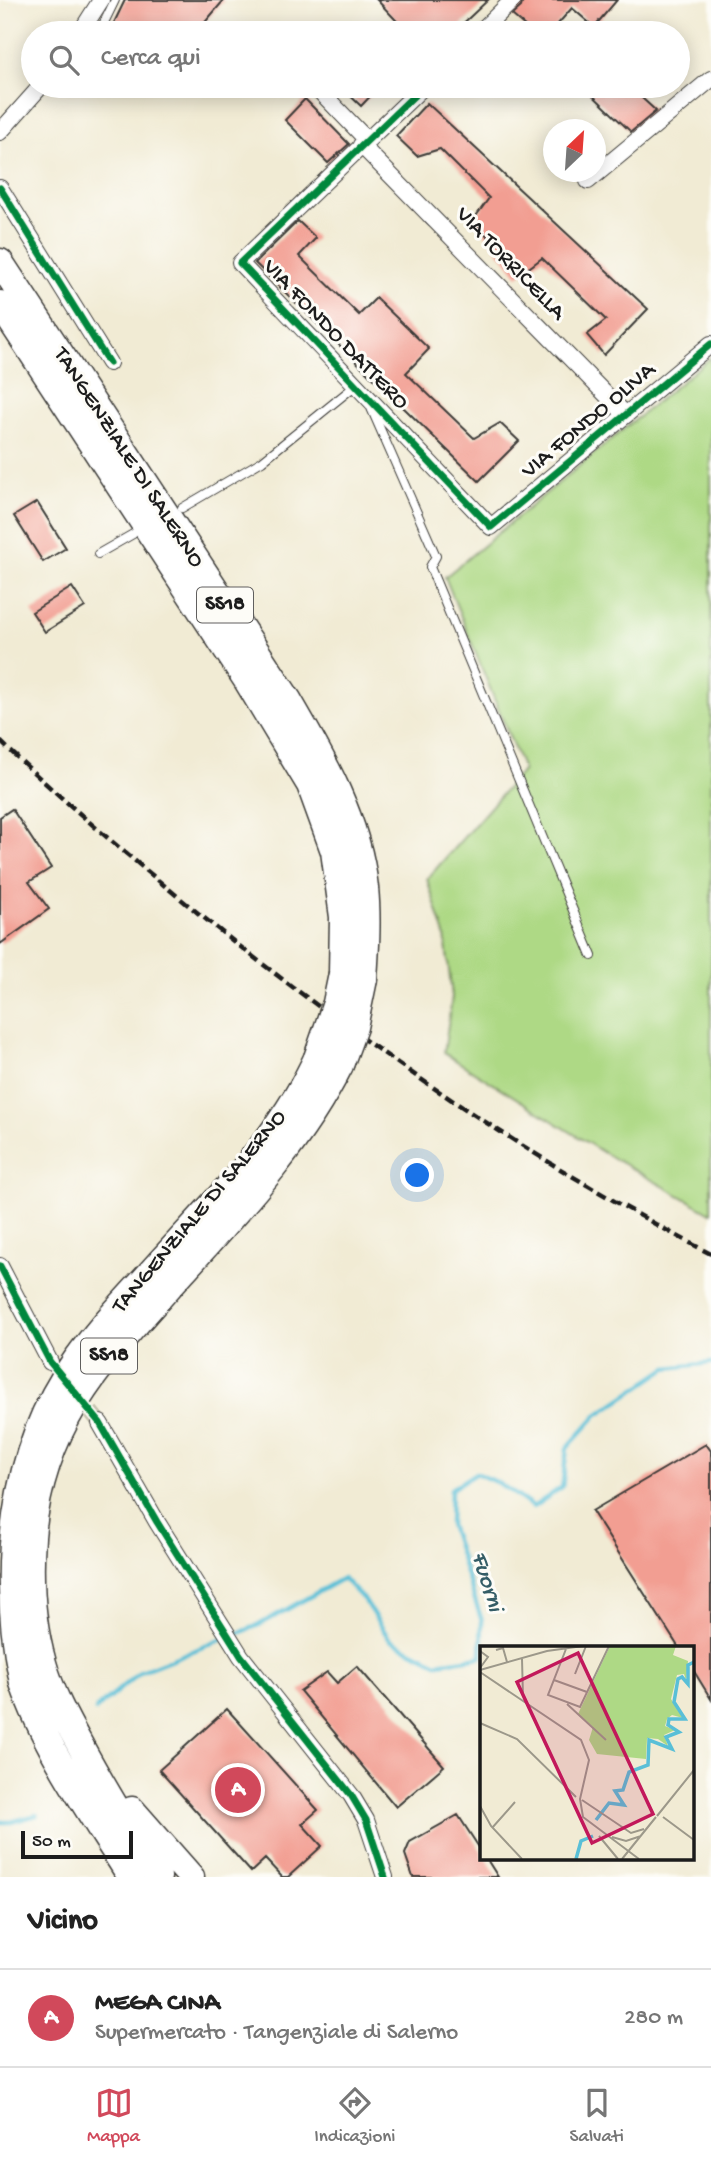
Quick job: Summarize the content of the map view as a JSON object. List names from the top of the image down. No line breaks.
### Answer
{"streets":{"highway":["TANGENZIALE DI SALERNO","SS18"],"street":["VIA TORRICELLA","VIA FONDO DATTERO","VIA FONDO OLIVA"]},"crossings":[["VIA TORRICELLA","VIA FONDO DATTERO"],["VIA TORRICELLA","VIA FONDO OLIVA"],["VIA FONDO DATTERO","VIA FONDO OLIVA"]],"water":["Fuorni"],"scale_bar":"50 m","north":"top right","page":{"search":"Cerca qui","pins":"A","scale":"50 m","heading":"Vicino","list":[{"mark":"A","name":"MEGA CINA","note":"Supermercato · Tangenziale di Salerno","value":"280 m"}],"nav":["Mappa","Indicazioni","Salvati"]}}
